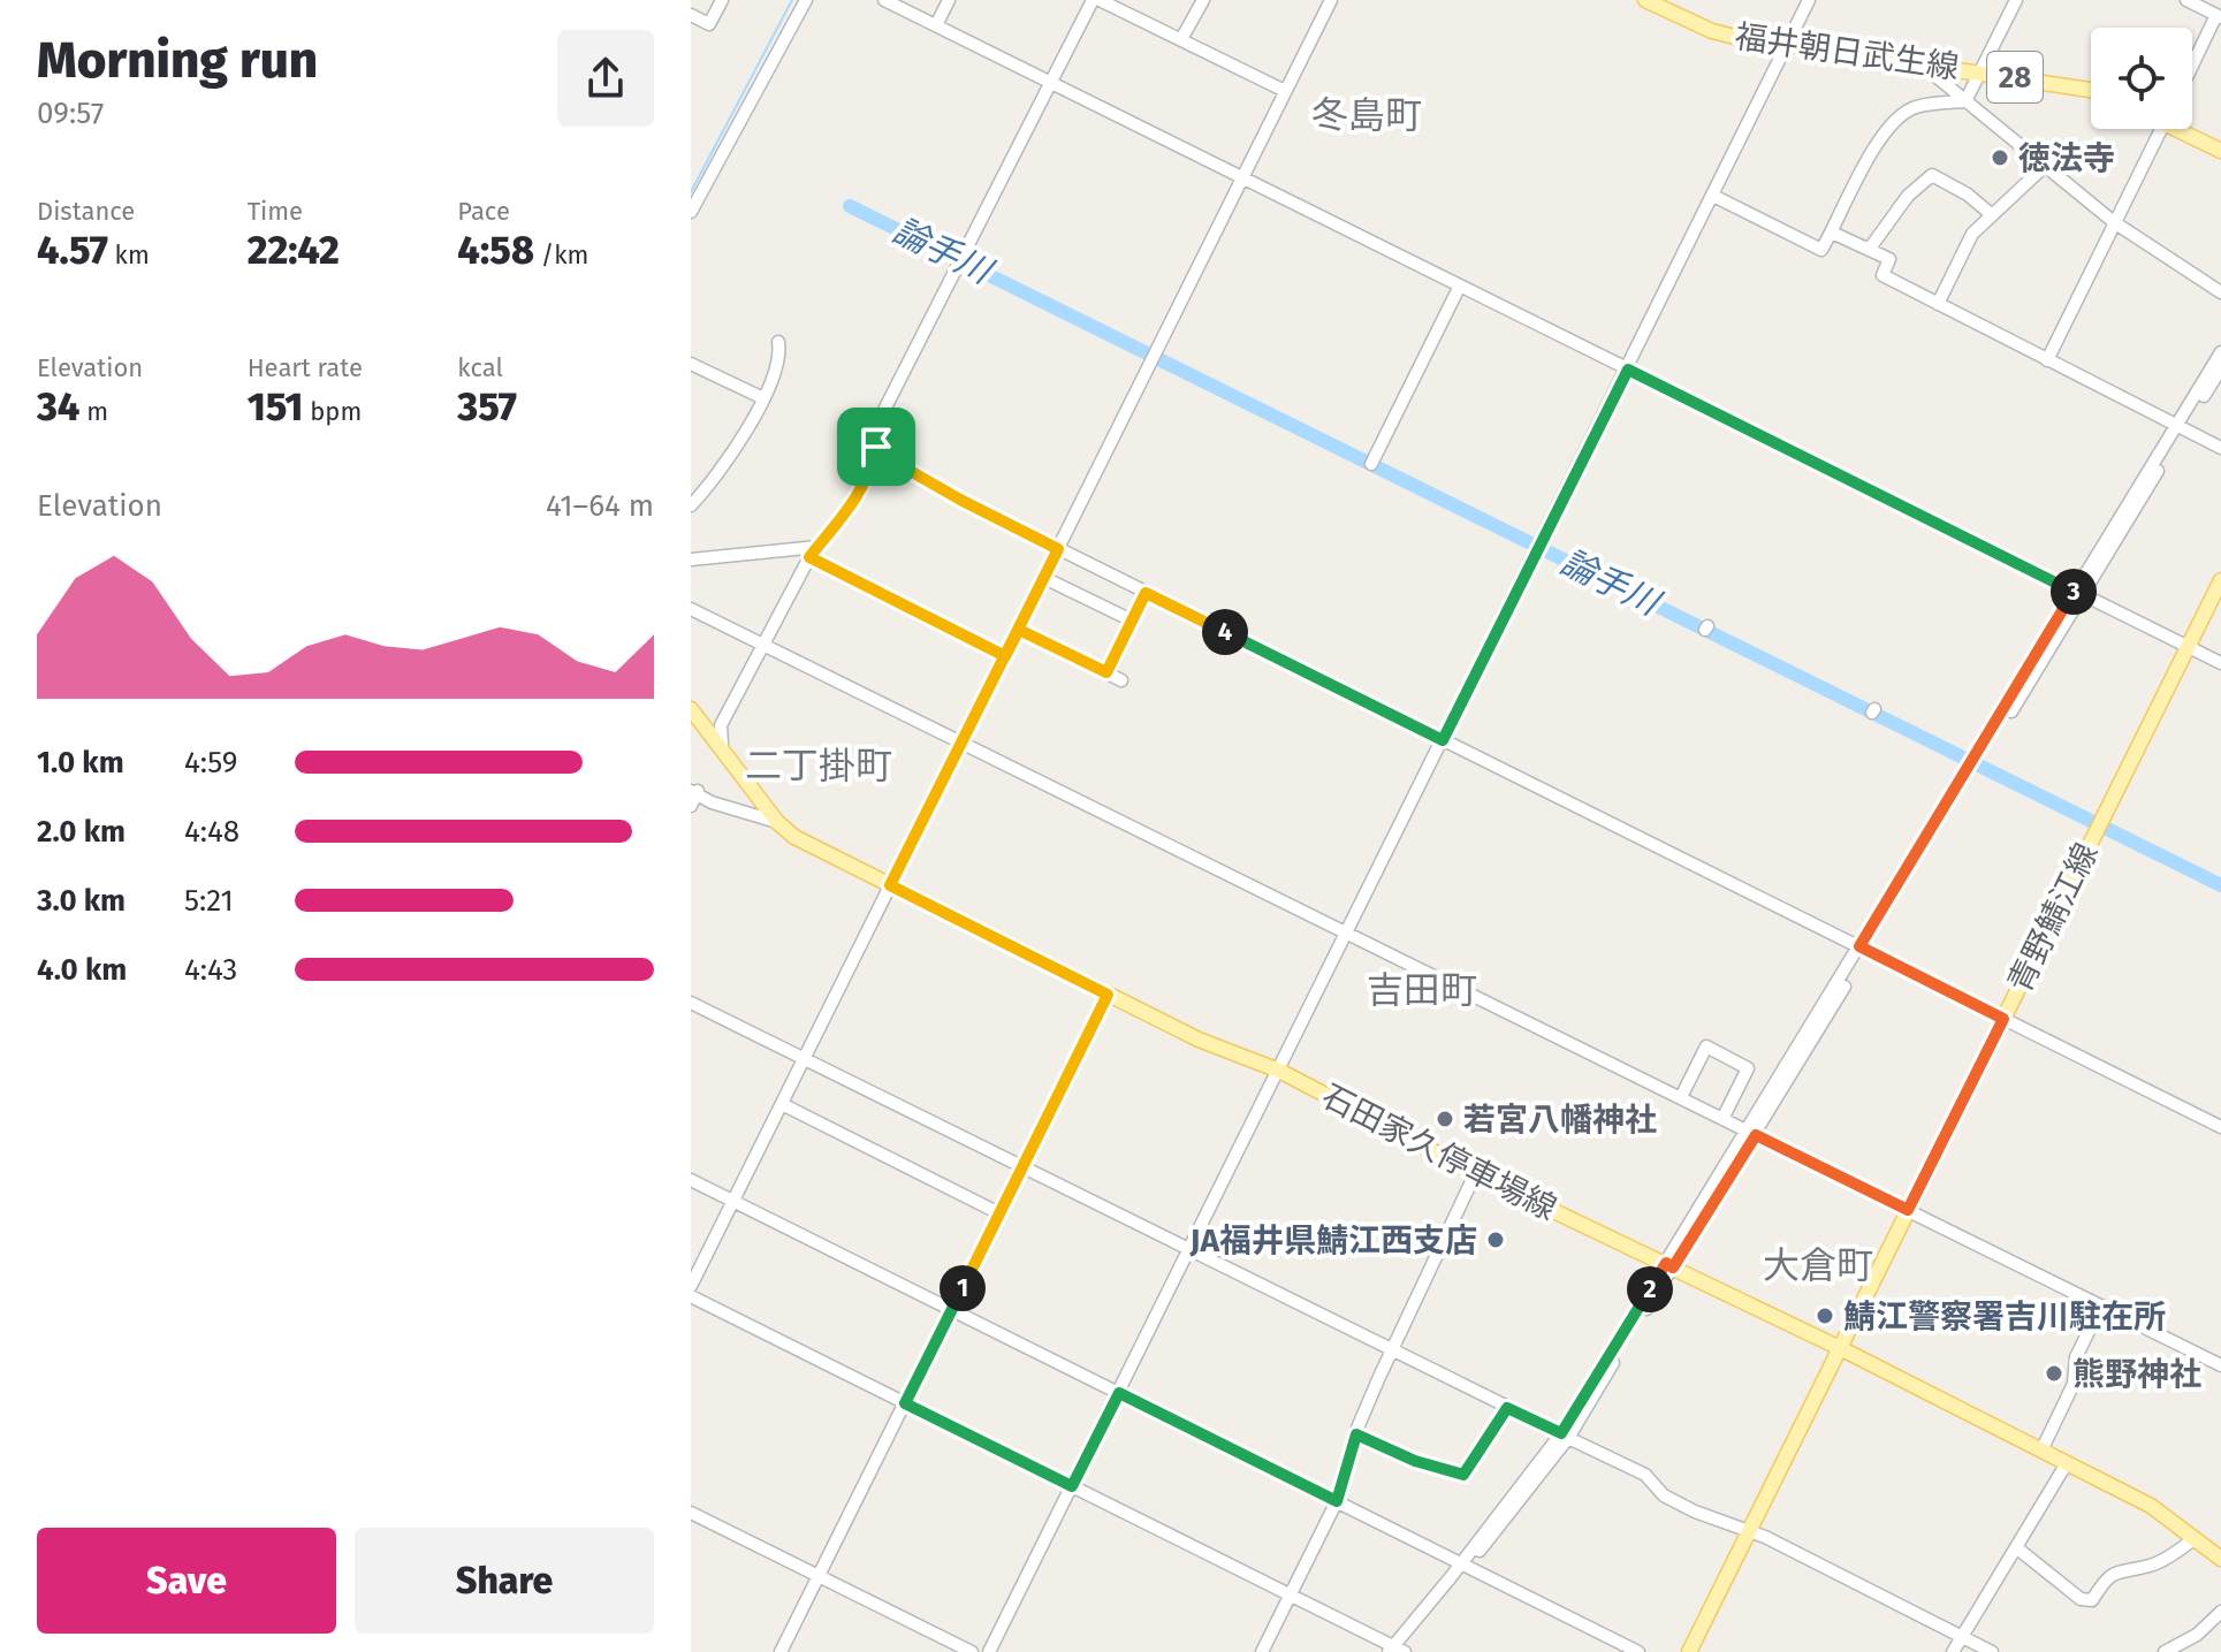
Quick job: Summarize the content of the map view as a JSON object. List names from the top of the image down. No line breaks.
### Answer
{"streets":{"main road":["福井朝日武生線","28","青野鯖江線","石田家久停車場線"]},"crossings":[["青野鯖江線","石田家久停車場線"]],"districts":["冬島町","二丁掛町","吉田町","大倉町"],"water":["論手川"],"places":["徳法寺","若宮八幡神社","JA福井県鯖江西支店","鯖江警察署吉川駐在所","熊野神社"],"page":{"heading":["Morning run","09:57"],"stats":[["Distance","4.57 km"],["Time","22:42"],["Pace","4:58 /km"],["Elevation","34 m"],["Heart rate","151 bpm"],["kcal","357"]],"chart":["Elevation","41–64 m"],"pins":["3","4","1","2"],"list":[{"name":"1.0 km","note":"4:59"},{"name":"2.0 km","note":"4:48"},{"name":"3.0 km","note":"5:21"},{"name":"4.0 km","note":"4:43"}],"buttons":["Save","Share"]}}
